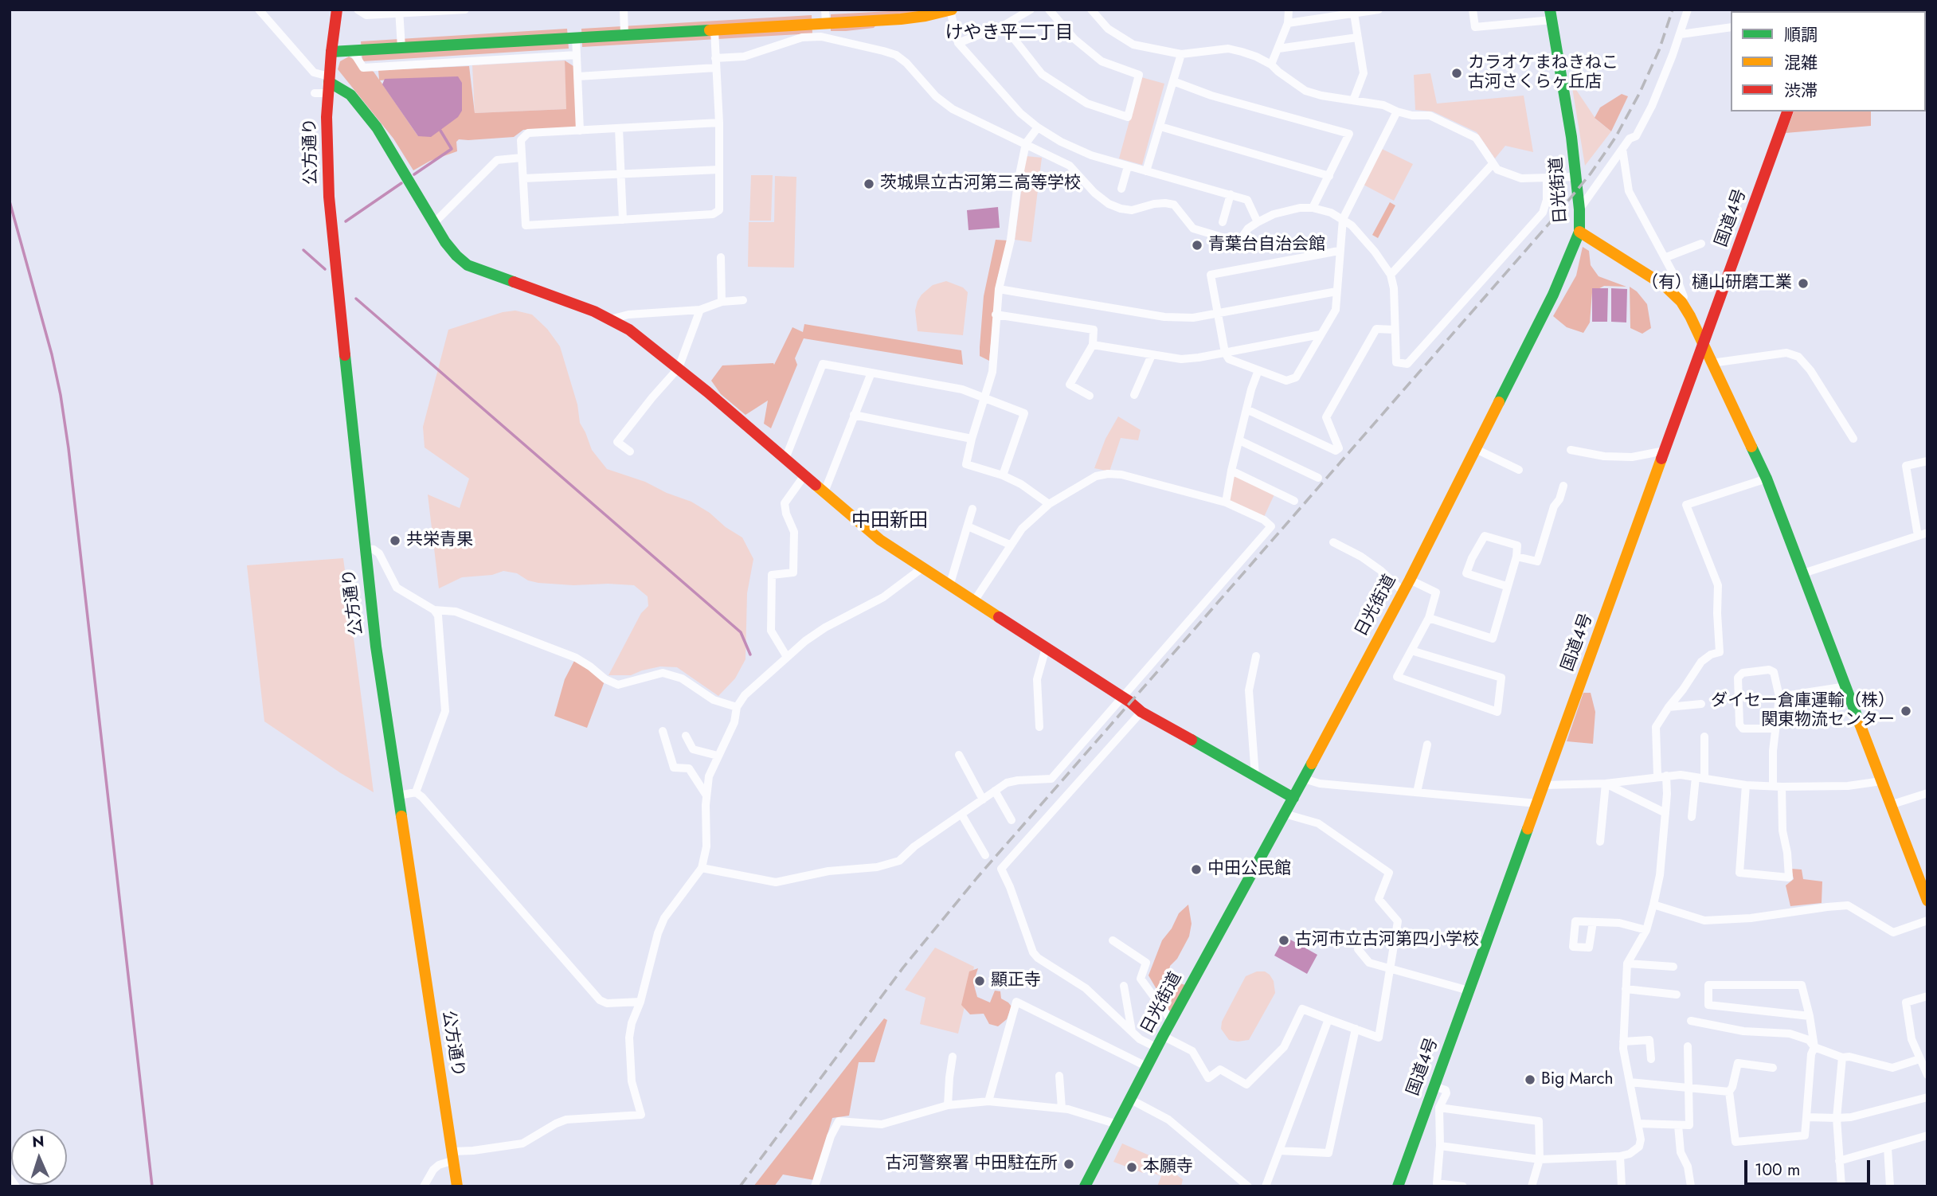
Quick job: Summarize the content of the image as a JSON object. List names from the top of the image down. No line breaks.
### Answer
{"streets":{"main road":["公方通り","日光街道","国道4号"]},"districts":["けやき平二丁目","中田新田"],"places":["カラオケまねきねこ 古河さくらヶ丘店","茨城県立古河第三高等学校","青葉台自治会館","（有）樋山研磨工業","共栄青果","ダイセー倉庫運輸（株） 関東物流センター","中田公民館","古河市立古河第四小学校","顯正寺","Big March","古河警察署 中田駐在所","本願寺"],"legend":["順調","混雑","渋滞"],"scale_bar":"100 m","north":"top"}
